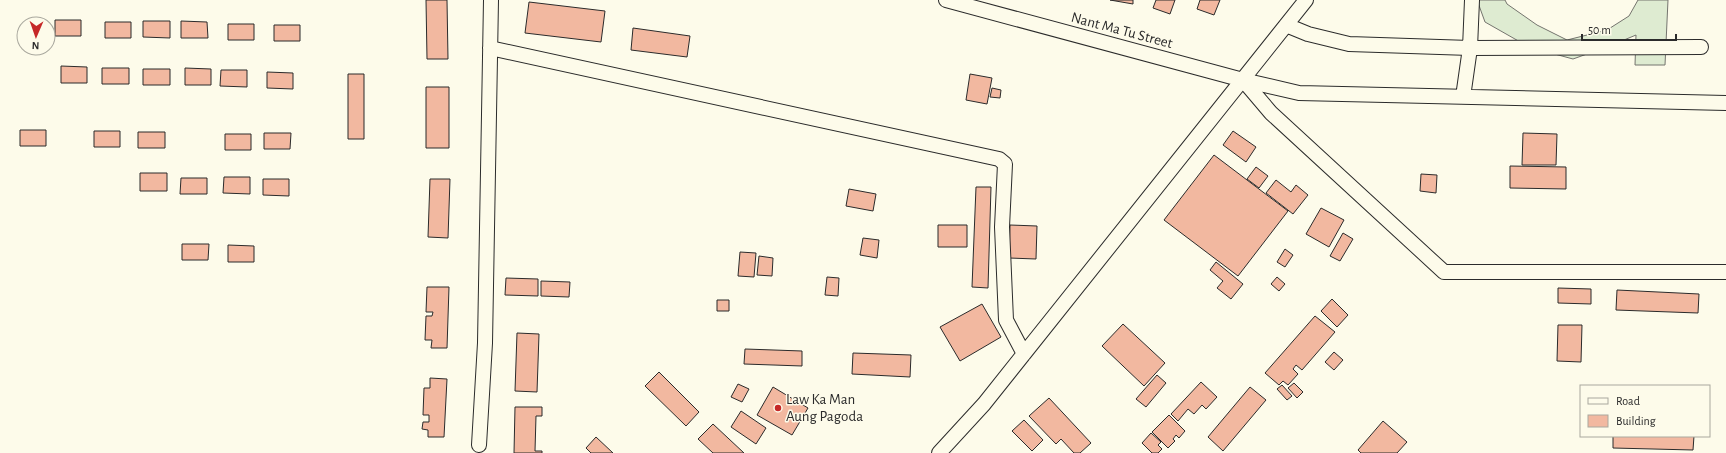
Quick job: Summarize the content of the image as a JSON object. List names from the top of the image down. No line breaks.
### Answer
{"streets":{"street":["Nant Ma Tu Street"]},"places":["Law Ka Man Aung Pagoda"],"legend":["Road","Building"],"scale_bar":"50 m","north":"bottom"}
